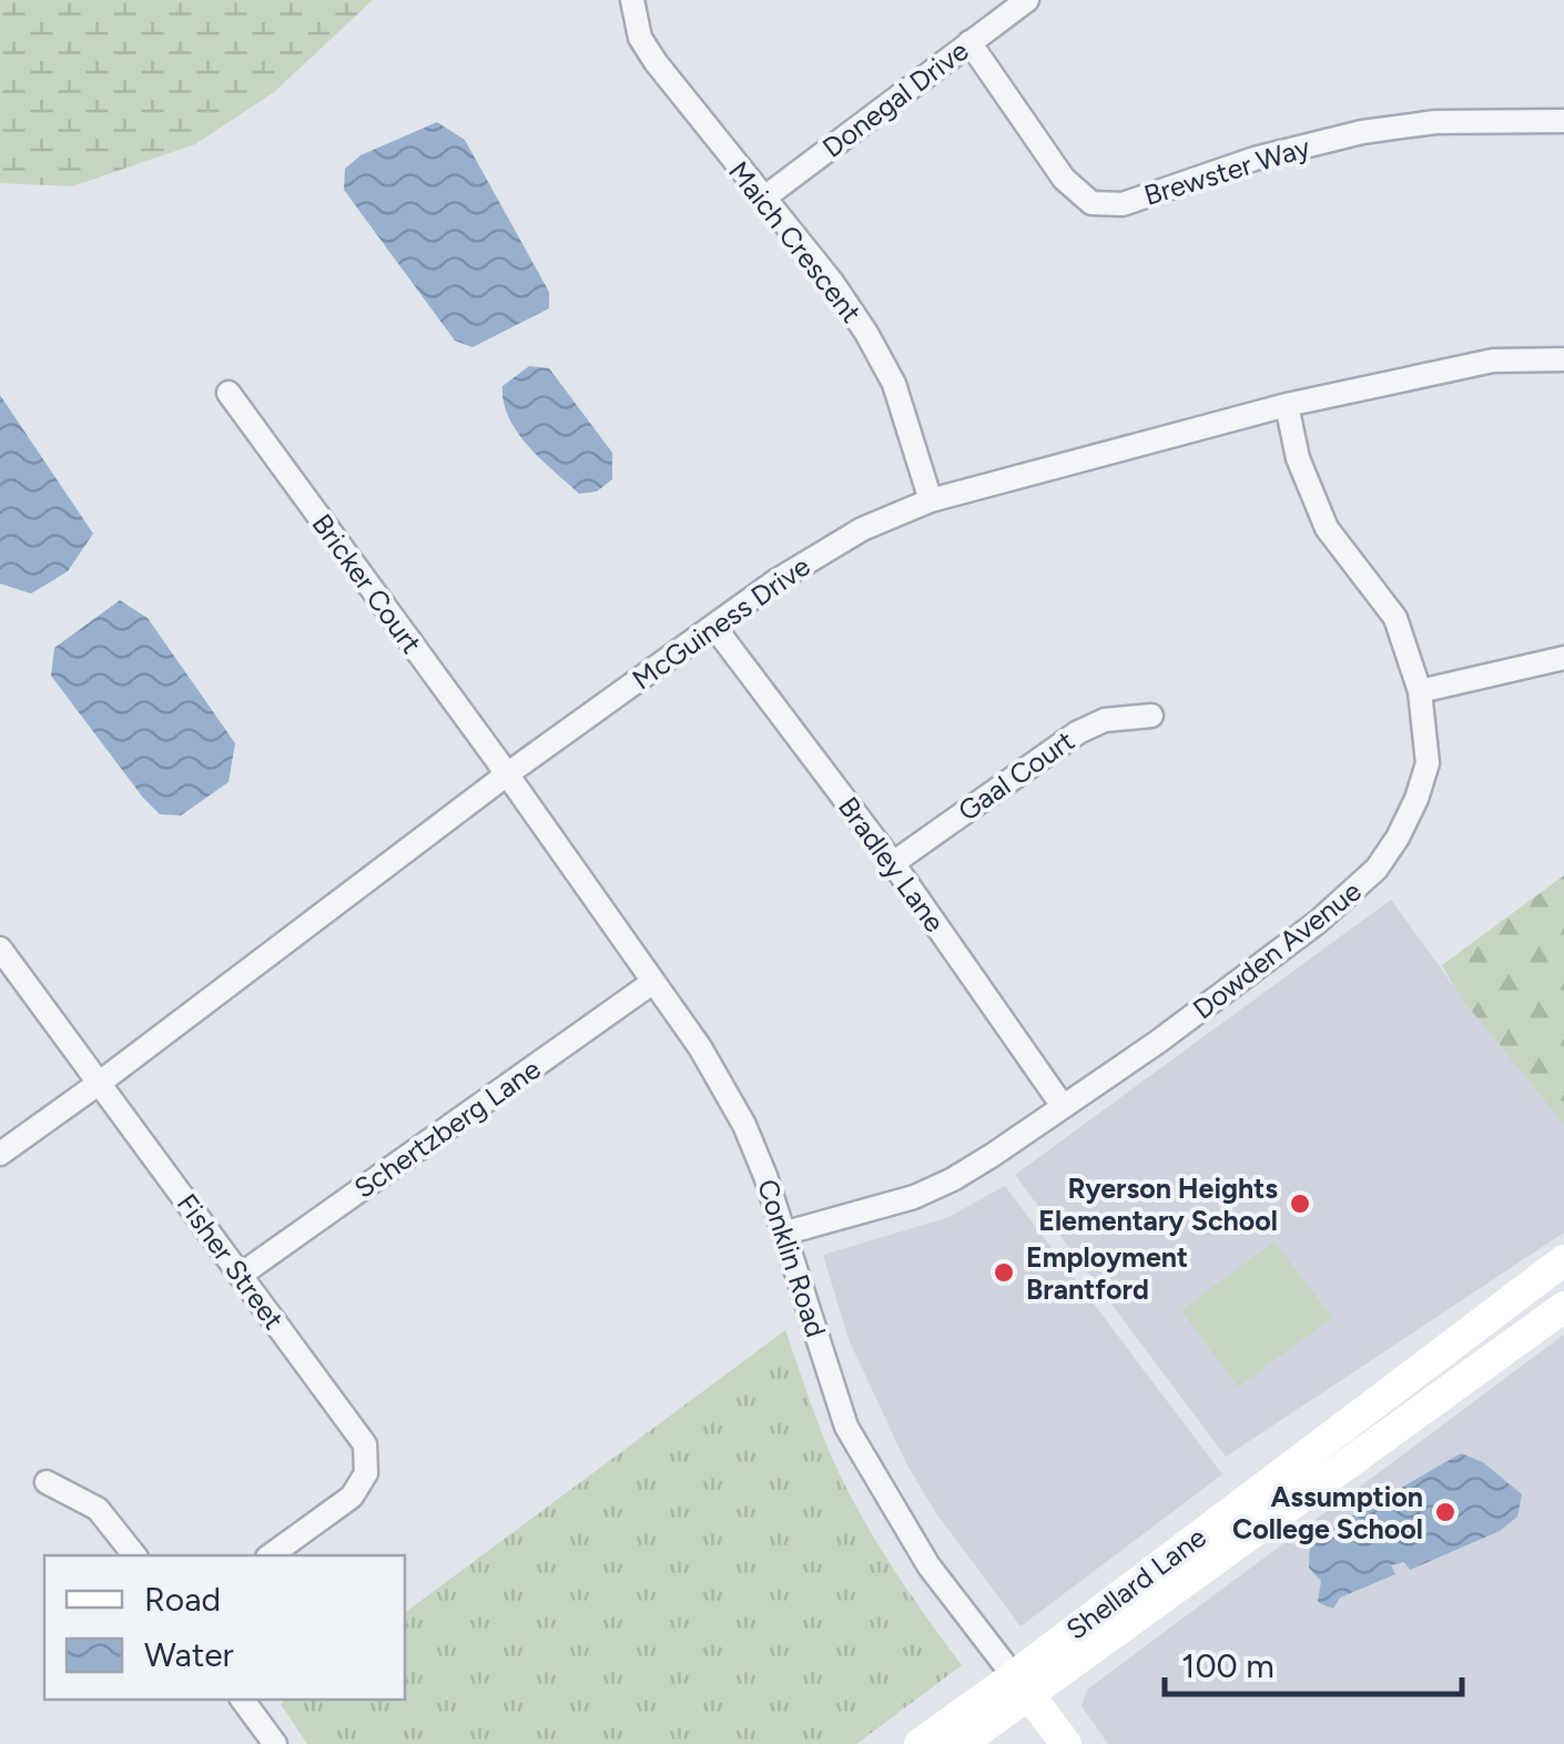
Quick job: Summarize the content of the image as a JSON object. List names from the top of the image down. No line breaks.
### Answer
{"streets":{"main road":["Conklin Road","Shellard Lane"],"street":["Donegal Drive","Brewster Way","Maich Crescent","Bricker Court","McGuiness Drive","Gaal Court","Bradley Lane","Dowden Avenue","Schertzberg Lane","Fisher Street"]},"crossings":[["Donegal Drive","Brewster Way"],["Donegal Drive","Maich Crescent"],["Maich Crescent","McGuiness Drive"],["Bricker Court","McGuiness Drive"],["Bricker Court","Conklin Road"],["McGuiness Drive","Bradley Lane"],["McGuiness Drive","Dowden Avenue"],["McGuiness Drive","Conklin Road"],["McGuiness Drive","Fisher Street"],["Gaal Court","Bradley Lane"],["Bradley Lane","Dowden Avenue"],["Dowden Avenue","Conklin Road"],["Schertzberg Lane","Conklin Road"],["Schertzberg Lane","Fisher Street"],["Conklin Road","Shellard Lane"]],"places":["Ryerson Heights Elementary School","Employment Brantford","Assumption College School"],"legend":["Road","Water"],"scale_bar":"100 m"}
